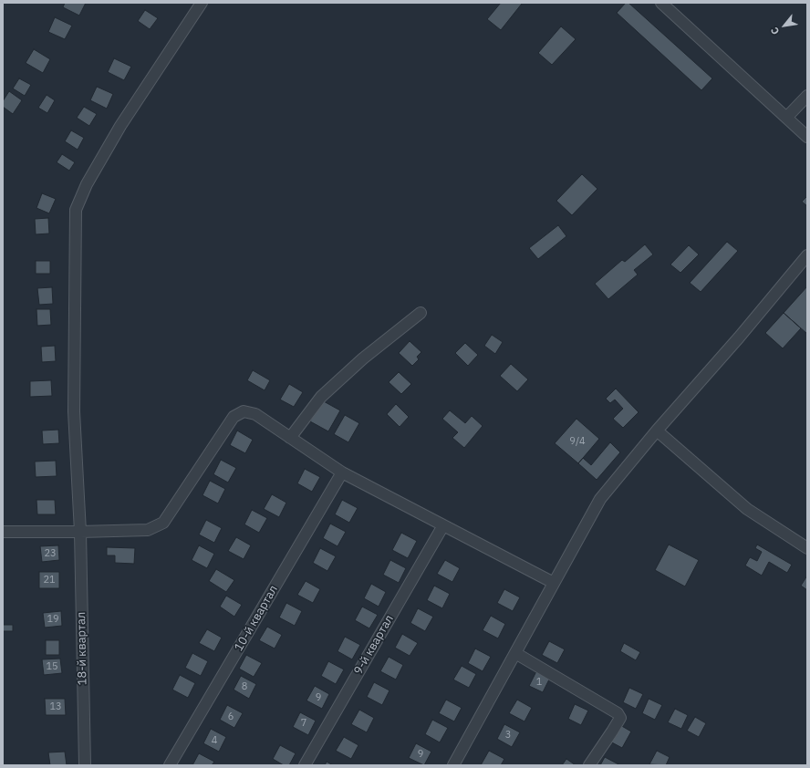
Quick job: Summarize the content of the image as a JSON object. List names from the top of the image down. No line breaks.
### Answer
{"streets":{"street":["10-й квартал","9-й квартал","18-й квартал"]},"house_numbers":["9/4","23","21","19","15","1","8","9","13","6","7","3","4","9"],"north":"bottom left"}
